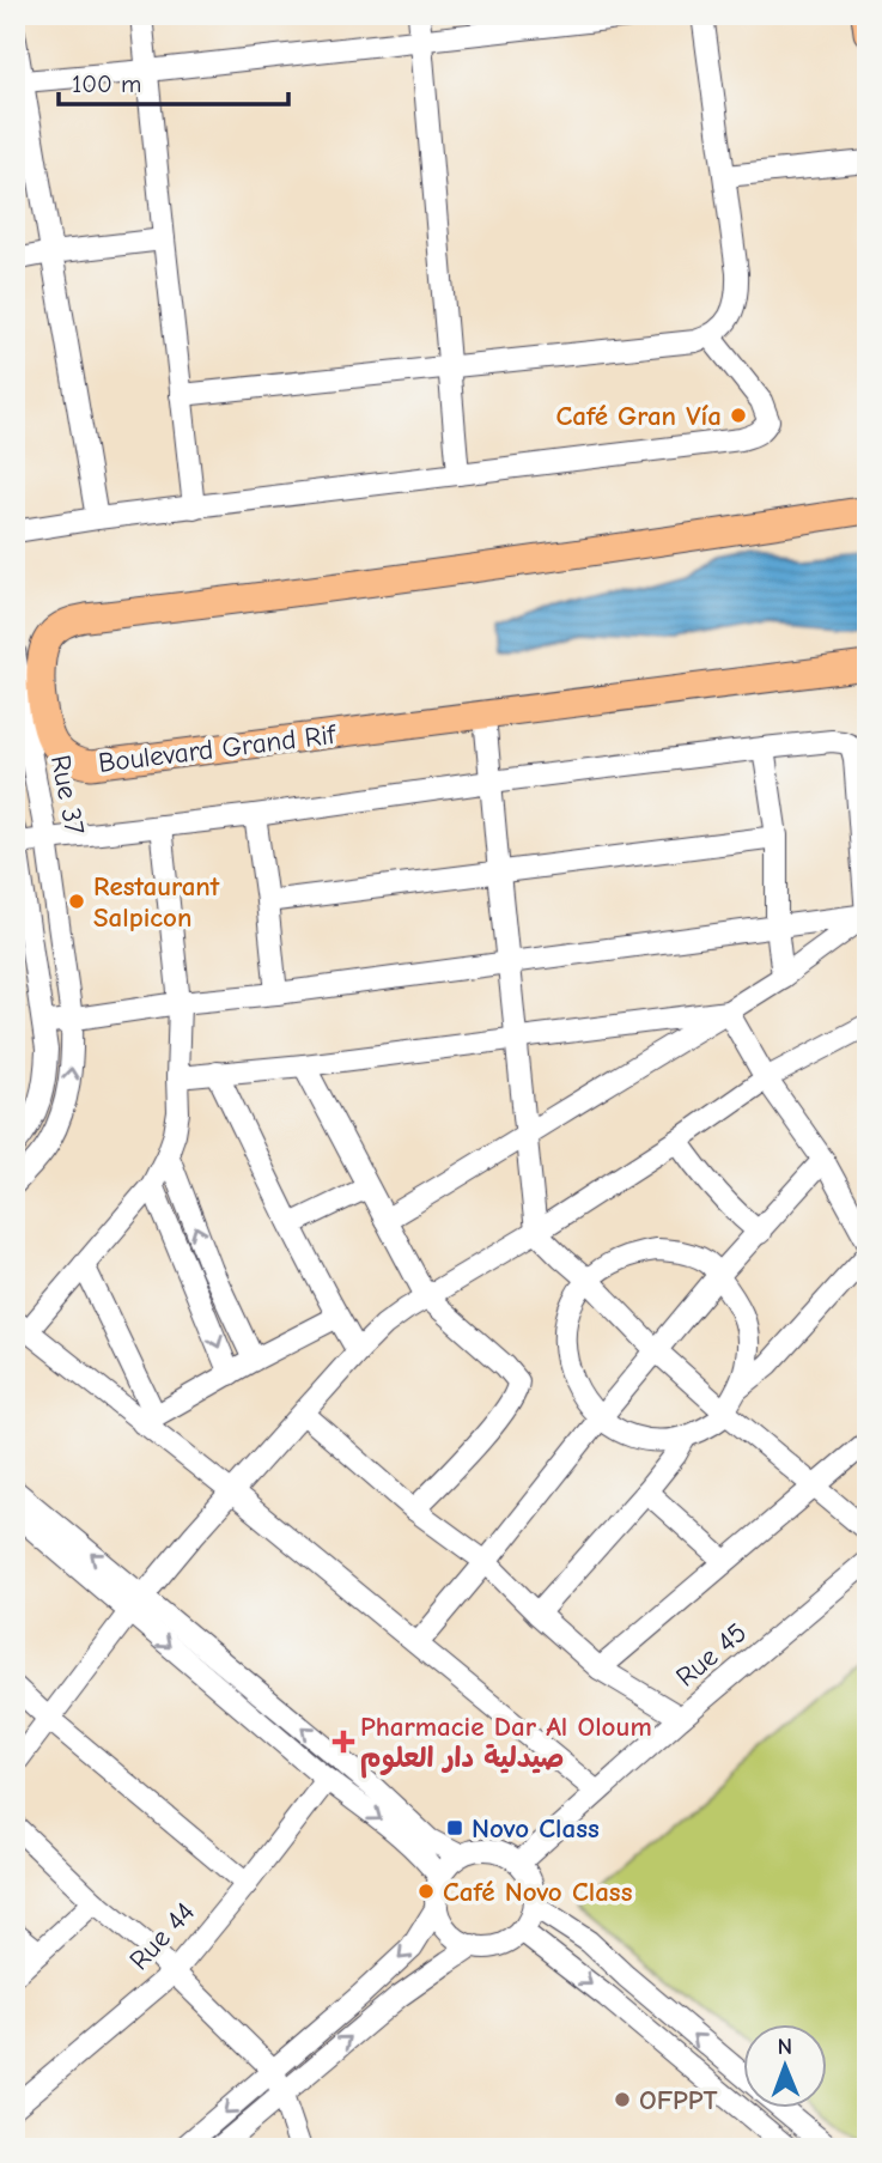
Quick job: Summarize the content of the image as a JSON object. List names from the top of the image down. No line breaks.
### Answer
{"streets":{"main road":["Boulevard Grand Rif"],"street":["Rue 37","Rue 45","Rue 44"]},"places":{"other":["Café Gran Vía","Restaurant Salpicon","Café Novo Class","OFPPT"],"health":["Pharmacie Dar Al Oloum صيدلية دار العلوم"],"transit":["Novo Class"]},"scale_bar":"100 m","north":"top"}
